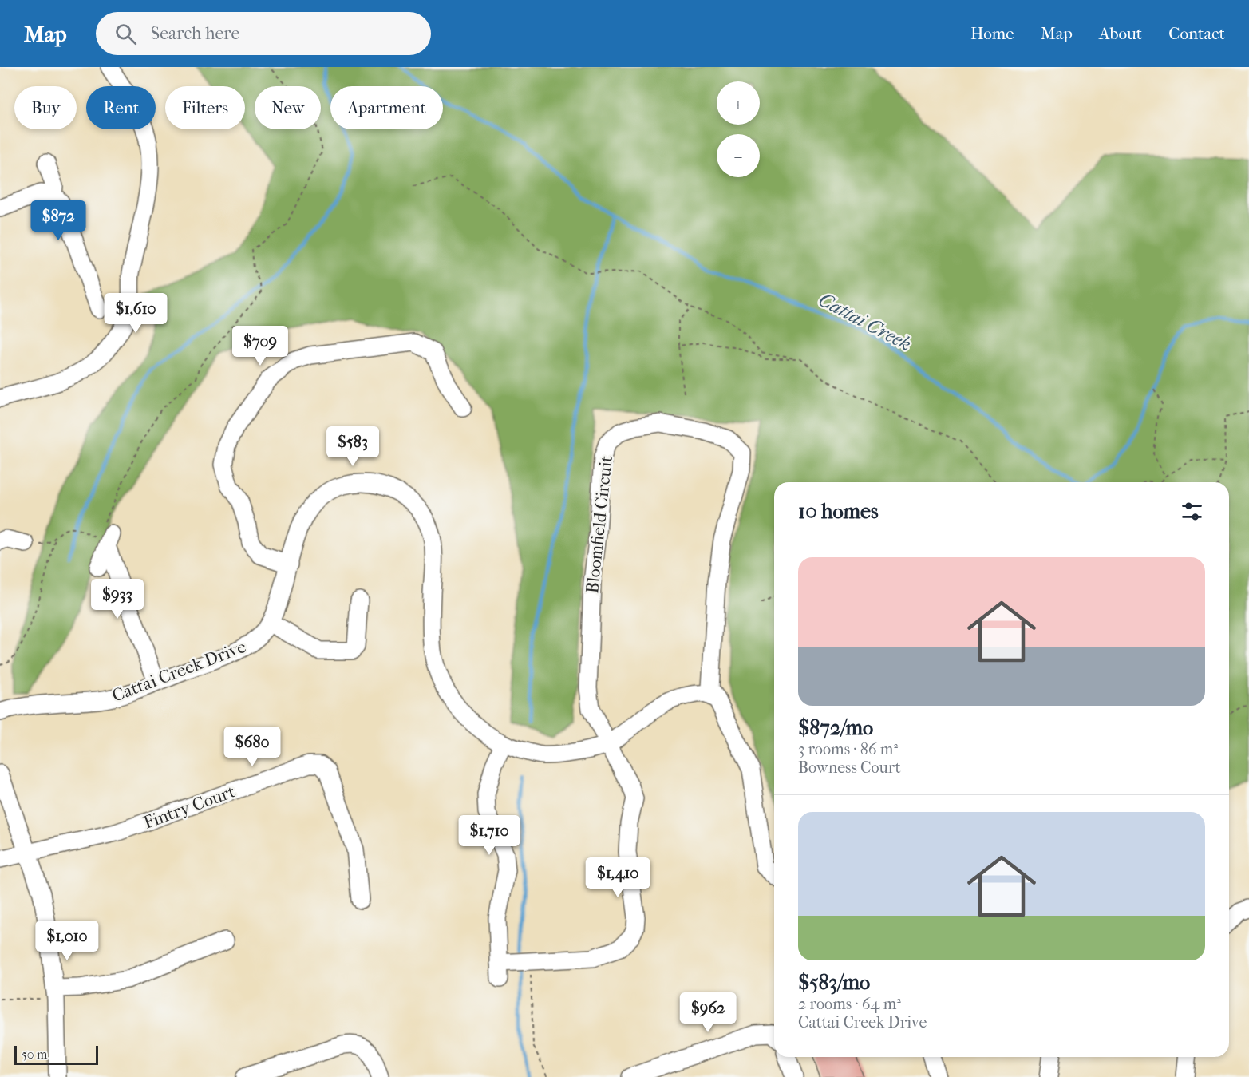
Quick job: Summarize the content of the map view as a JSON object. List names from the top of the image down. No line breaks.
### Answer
{"streets":{"street":["Bloomfield Circuit","Cattai Creek Drive","Fintry Court"]},"crossings":[["Bloomfield Circuit","Cattai Creek Drive"]],"water":["Cattai Creek"],"scale_bar":"50 m","page":{"header":"Map","search":"Search here","nav":["Home","Map","About","Contact"],"map_buttons":["+","−"],"chip":["Buy","Rent","Filters","New","Apartment"],"price":["$872","$1,610","$709","$583","$933","$680","$1,710","$1,410","$1,010","$962"],"heading":"10 homes","list":[{"name":"$872/mo","note":"3 rooms · 86 m² · Bowness Court"},{"name":"$583/mo","note":"2 rooms · 64 m² · Cattai Creek Drive"}],"scale":"50 m"}}
